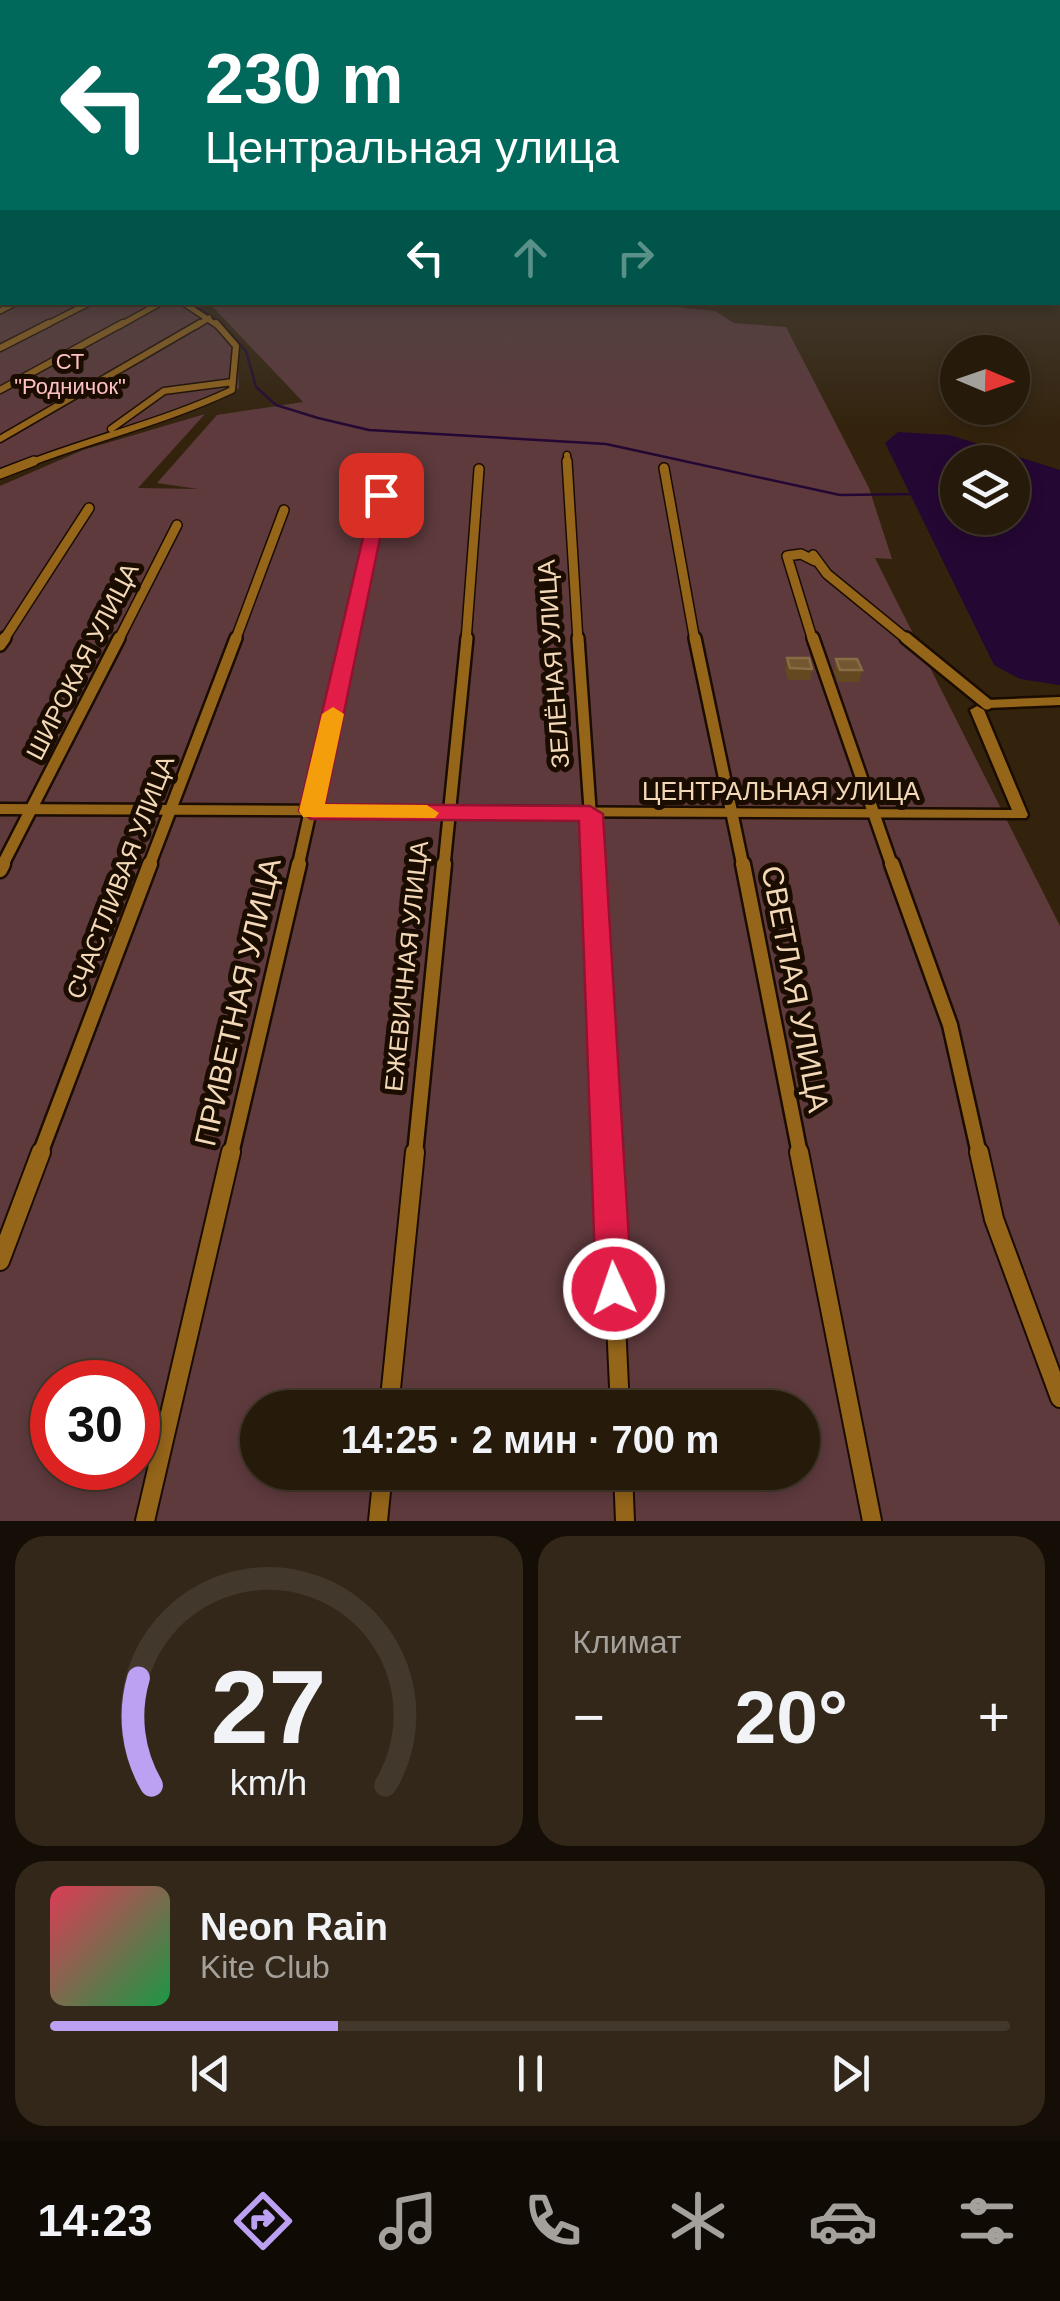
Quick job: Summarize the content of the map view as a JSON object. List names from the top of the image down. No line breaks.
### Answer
{"streets":{"street":["ШИРОКАЯ УЛИЦА","ЗЕЛЁНАЯ УЛИЦА","ЦЕНТРАЛЬНАЯ УЛИЦА","СЧАСТЛИВАЯ УЛИЦА","ЕЖЕВИЧНАЯ УЛИЦА","СВЕТЛАЯ УЛИЦА","ПРИВЕТНАЯ УЛИЦА"]},"crossings":[["ШИРОКАЯ УЛИЦА","ЦЕНТРАЛЬНАЯ УЛИЦА"],["ЗЕЛЁНАЯ УЛИЦА","ЦЕНТРАЛЬНАЯ УЛИЦА"],["ЦЕНТРАЛЬНАЯ УЛИЦА","СЧАСТЛИВАЯ УЛИЦА"],["ЦЕНТРАЛЬНАЯ УЛИЦА","ЕЖЕВИЧНАЯ УЛИЦА"],["ЦЕНТРАЛЬНАЯ УЛИЦА","СВЕТЛАЯ УЛИЦА"],["ЦЕНТРАЛЬНАЯ УЛИЦА","ПРИВЕТНАЯ УЛИЦА"]],"parks":["СТ \"Родничок\""],"north":"right","page":{"turn":["230 m","Центральная улица"],"limit":"30","trip":"14:25 · 2 мин · 700 m","tile":"Климат","heat":["−","20°","+"],"song":["Neon Rain","Kite Club"],"tabs":"14:23","gauge":["27","km/h"]}}
